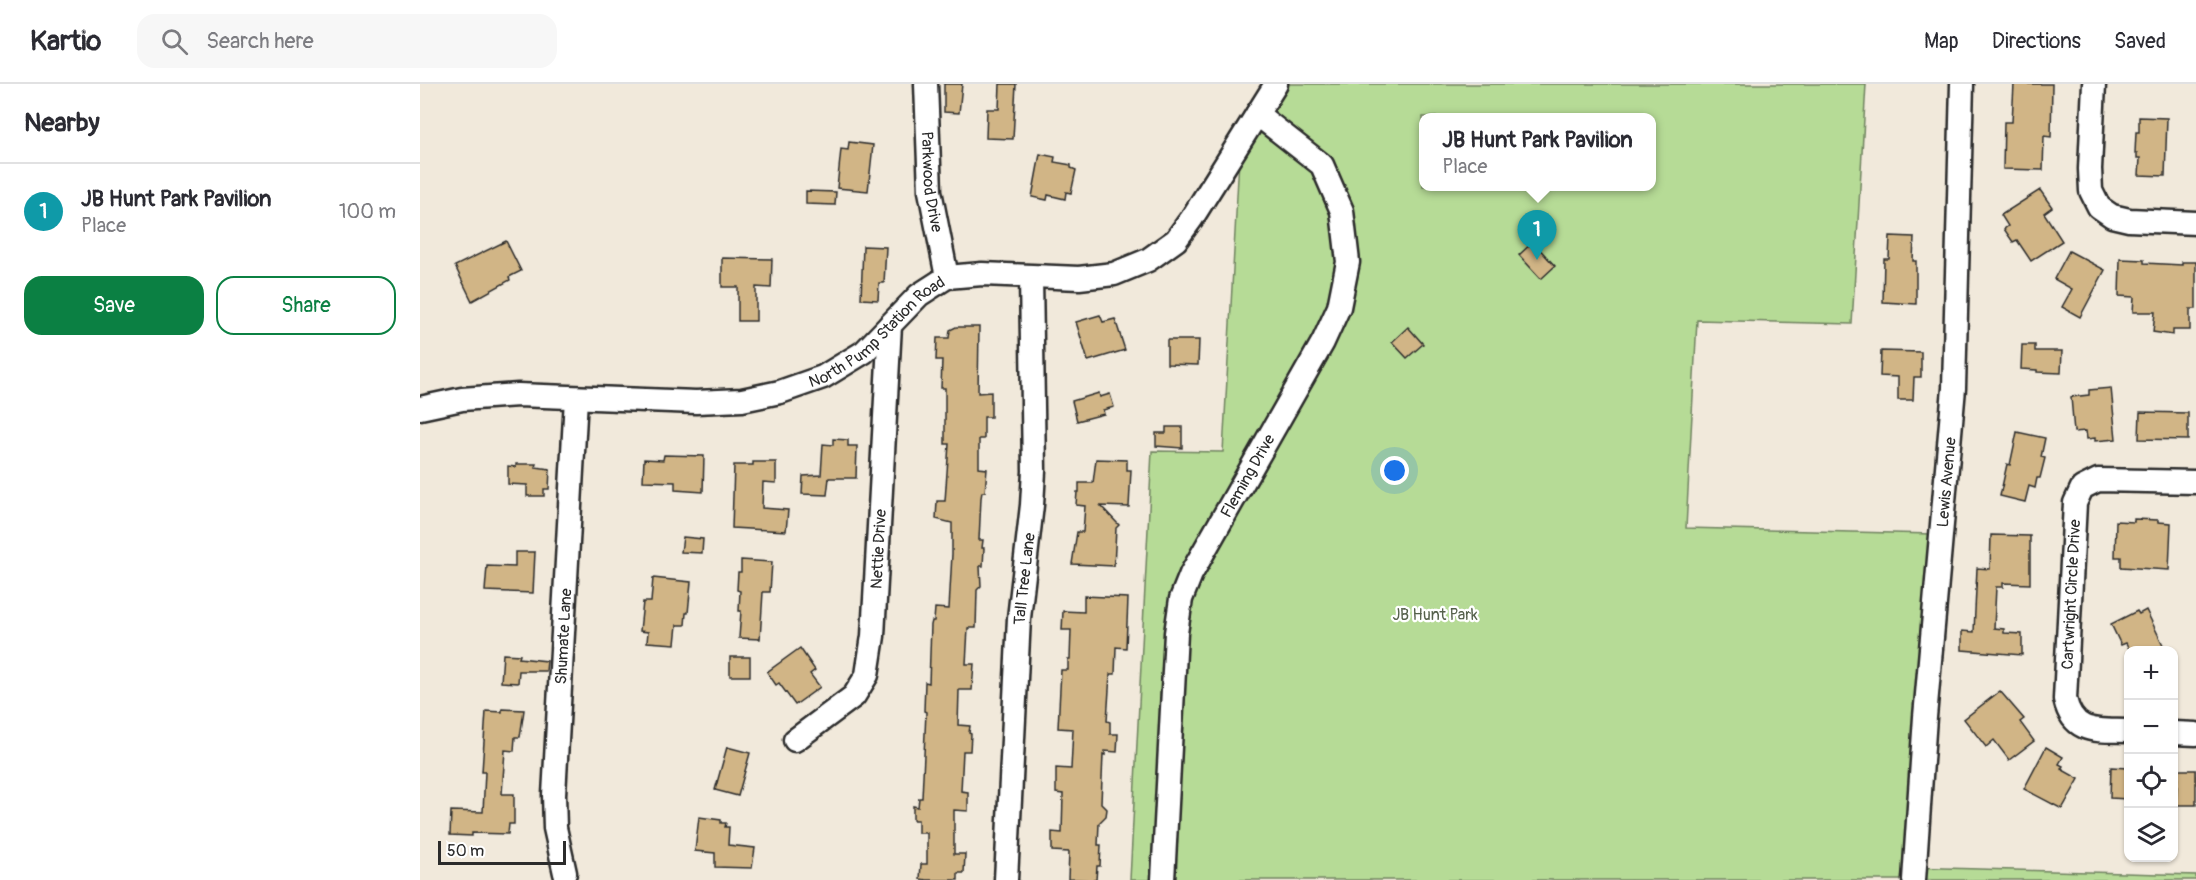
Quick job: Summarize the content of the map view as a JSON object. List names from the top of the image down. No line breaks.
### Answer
{"streets":{"street":["Parkwood Drive","North Pump Station Road","Fleming Drive","Lewis Avenue","Nettie Drive","Tall Tree Lane","Cartwright Circle Drive","Shumate Lane"]},"crossings":[["Parkwood Drive","North Pump Station Road"],["North Pump Station Road","Fleming Drive"],["North Pump Station Road","Nettie Drive"],["North Pump Station Road","Tall Tree Lane"],["North Pump Station Road","Shumate Lane"]],"parks":["JB Hunt Park"],"scale_bar":"50 m","page":{"header":"Kartio","search":"Search here","nav":["Map","Directions","Saved"],"heading":"Nearby","popup":["JB Hunt Park Pavilion","Place"],"list":[{"mark":"1","name":"JB Hunt Park Pavilion","note":"Place","value":"100 m"}],"pins":"1","buttons":["Save","Share"],"map_buttons":["+","−"],"scale":"50 m"}}
